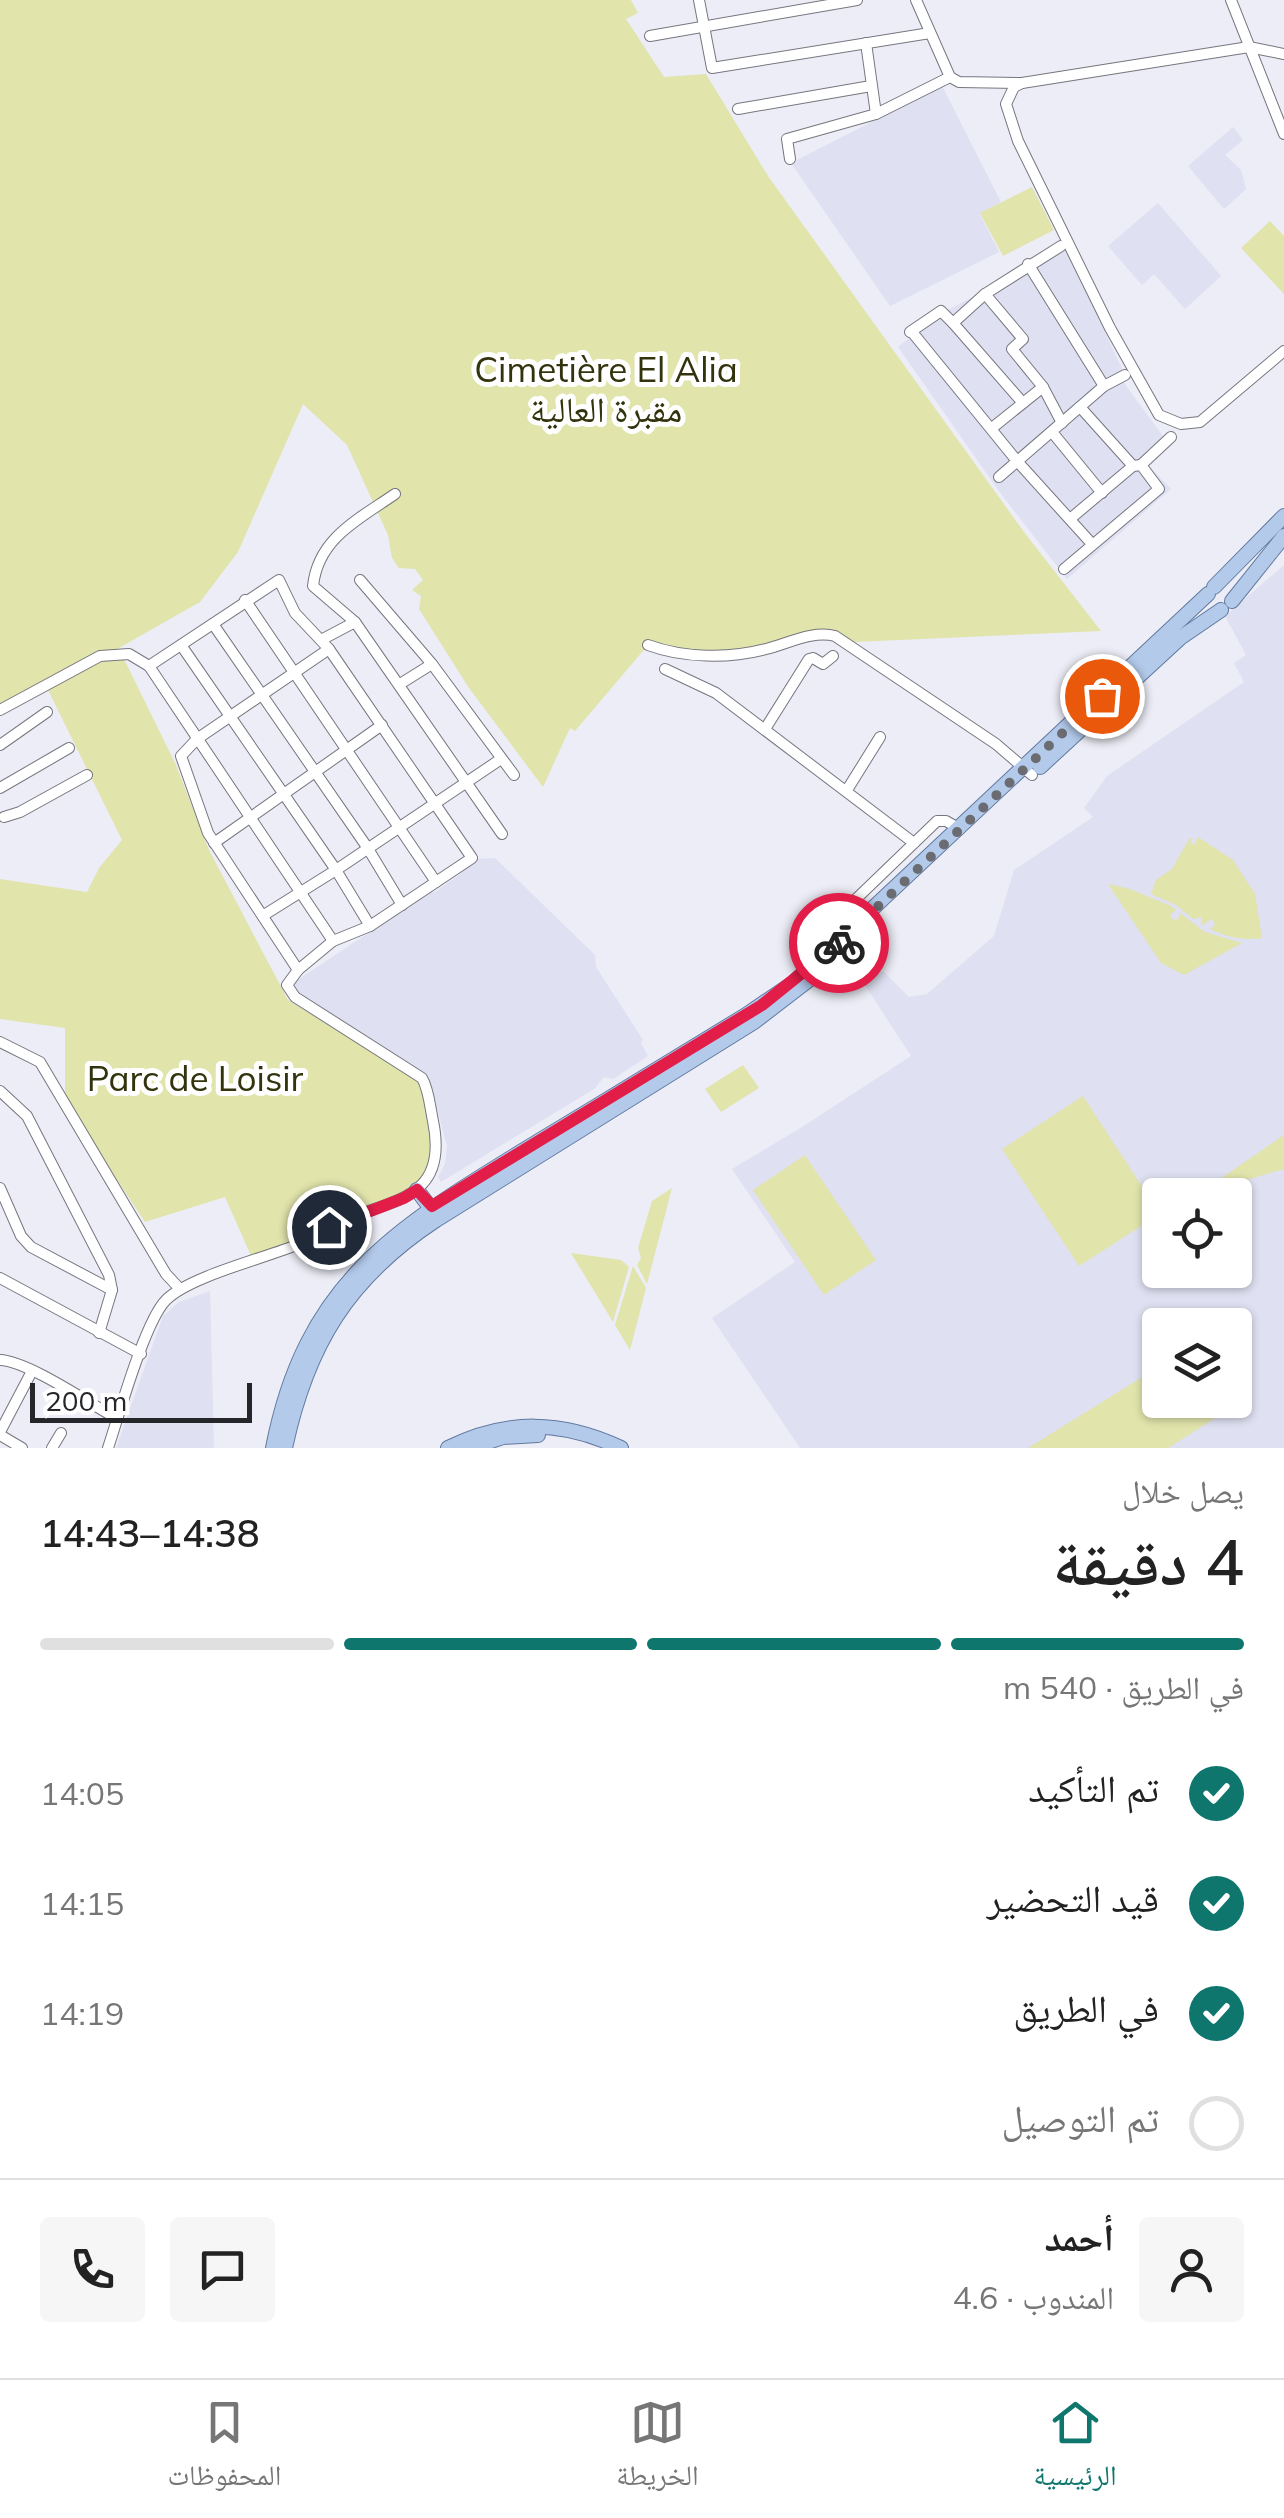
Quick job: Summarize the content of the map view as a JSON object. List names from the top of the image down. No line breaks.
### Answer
{"parks":["Cimetière El Alia مقبرة العالية","Parc de Loisir"],"scale_bar":"200 m","page":{"scale":"200 m","heading":["4 دقيقة","يصل خلال","14:38–14:43"],"panel":["أحمد","المندوب · 4.6"],"bar":"في الطريق · 540 m","list":[["تم التأكيد","14:05"],["قيد التحضير","14:15"],["في الطريق","14:19"],"تم التوصيل"],"tabs":["الرئيسية","الخريطة","المحفوظات"]}}
